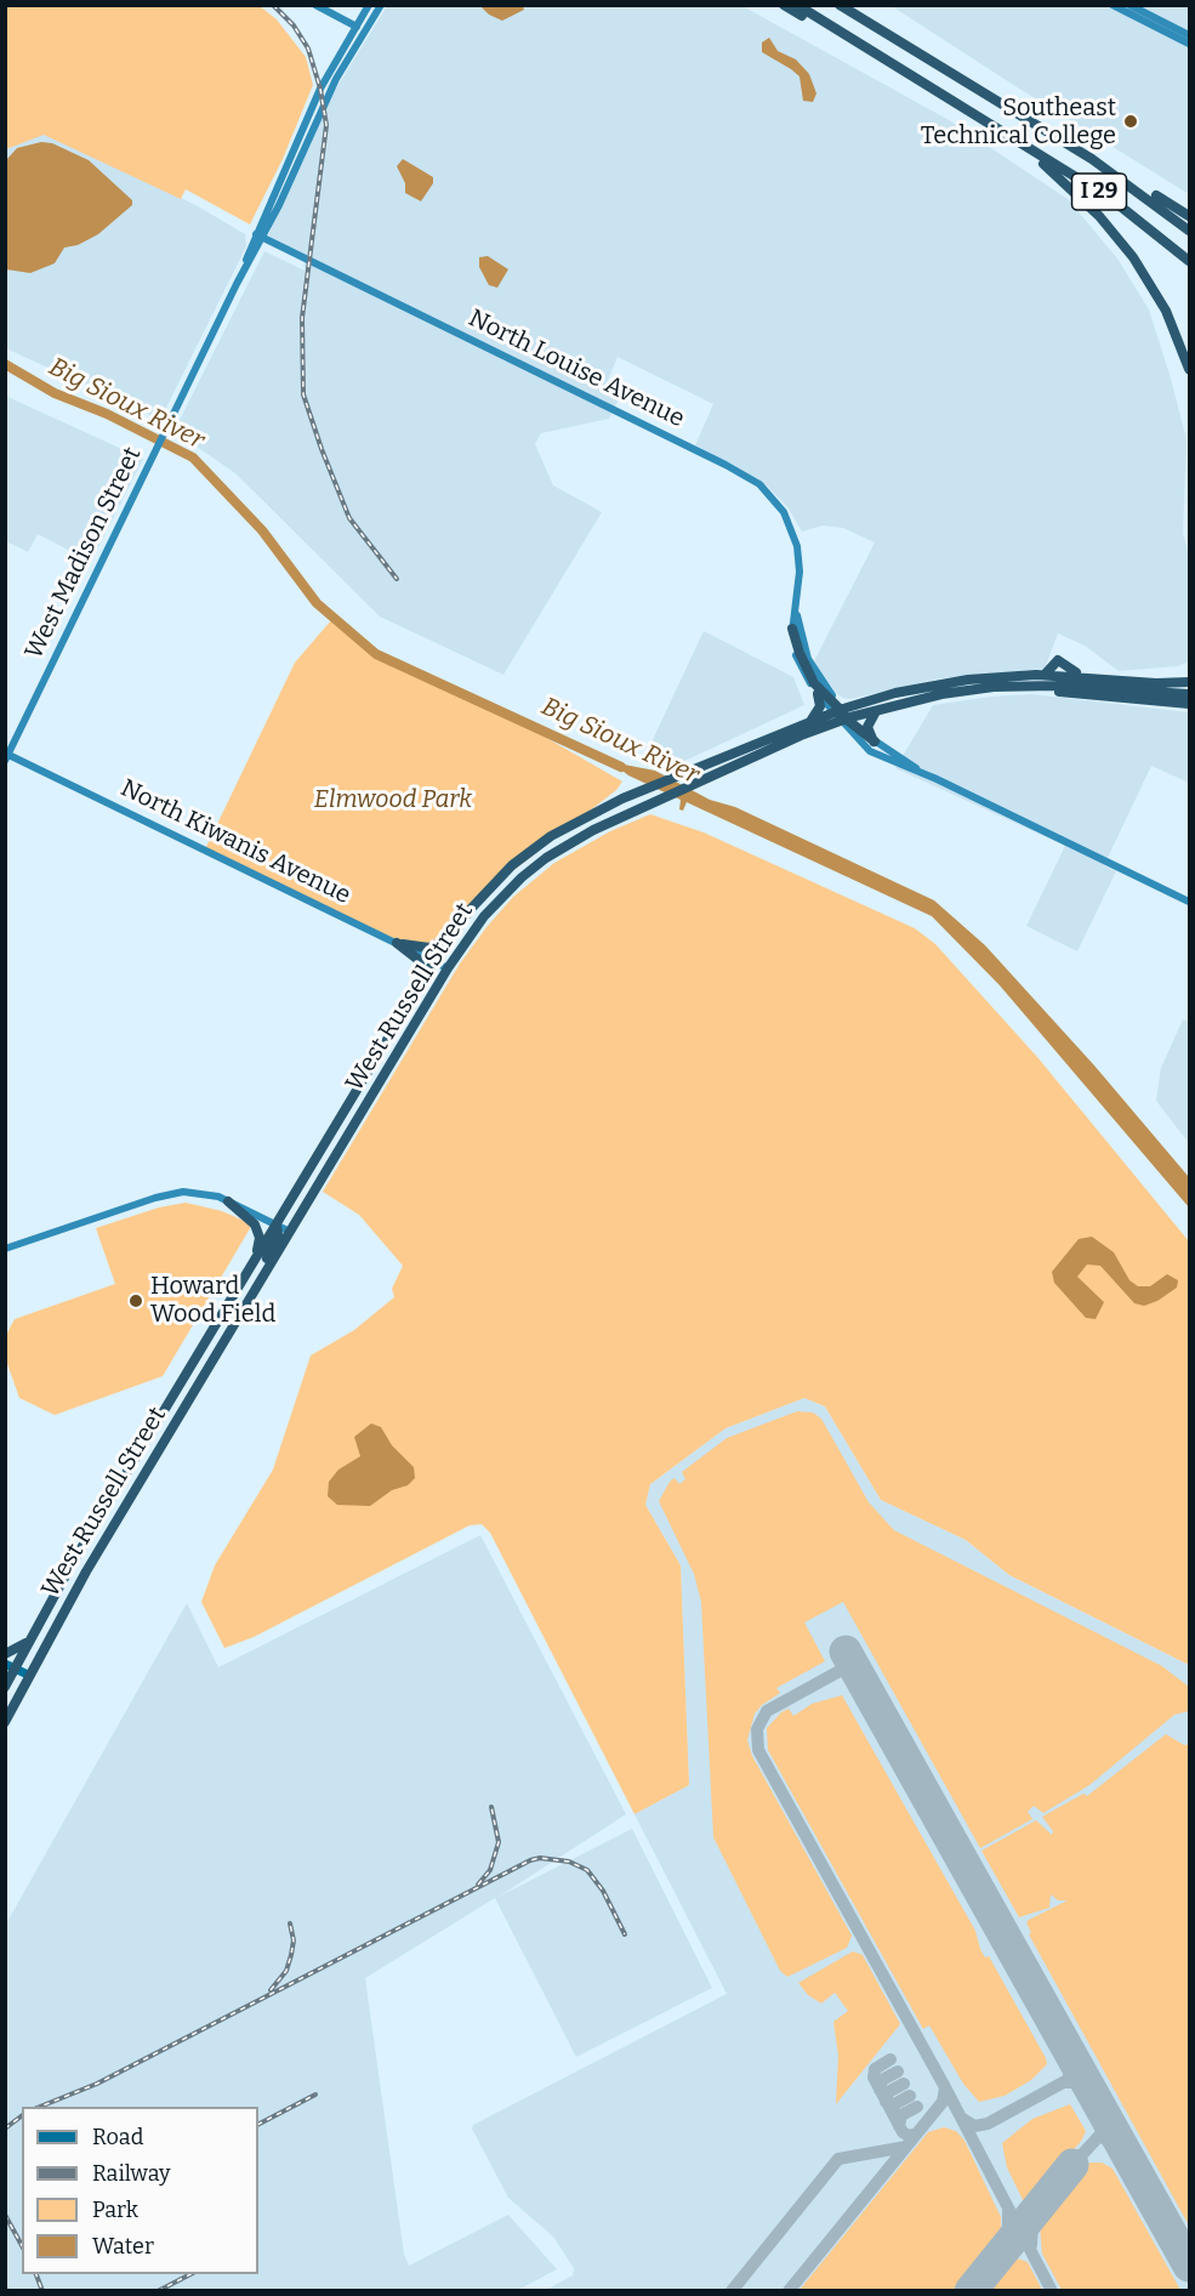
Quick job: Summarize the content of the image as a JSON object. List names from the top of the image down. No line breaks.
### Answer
{"streets":{"highway":["I 29","West Russell Street"],"main road":["North Louise Avenue","West Madison Street","North Kiwanis Avenue"]},"crossings":[["North Louise Avenue","West Madison Street"],["North Louise Avenue","West Russell Street"],["West Madison Street","North Kiwanis Avenue"],["North Kiwanis Avenue","West Russell Street"]],"water":["Big Sioux River"],"parks":["Elmwood Park"],"places":["Southeast Technical College","Howard Wood Field"],"legend":["Road","Railway","Park","Water"]}
